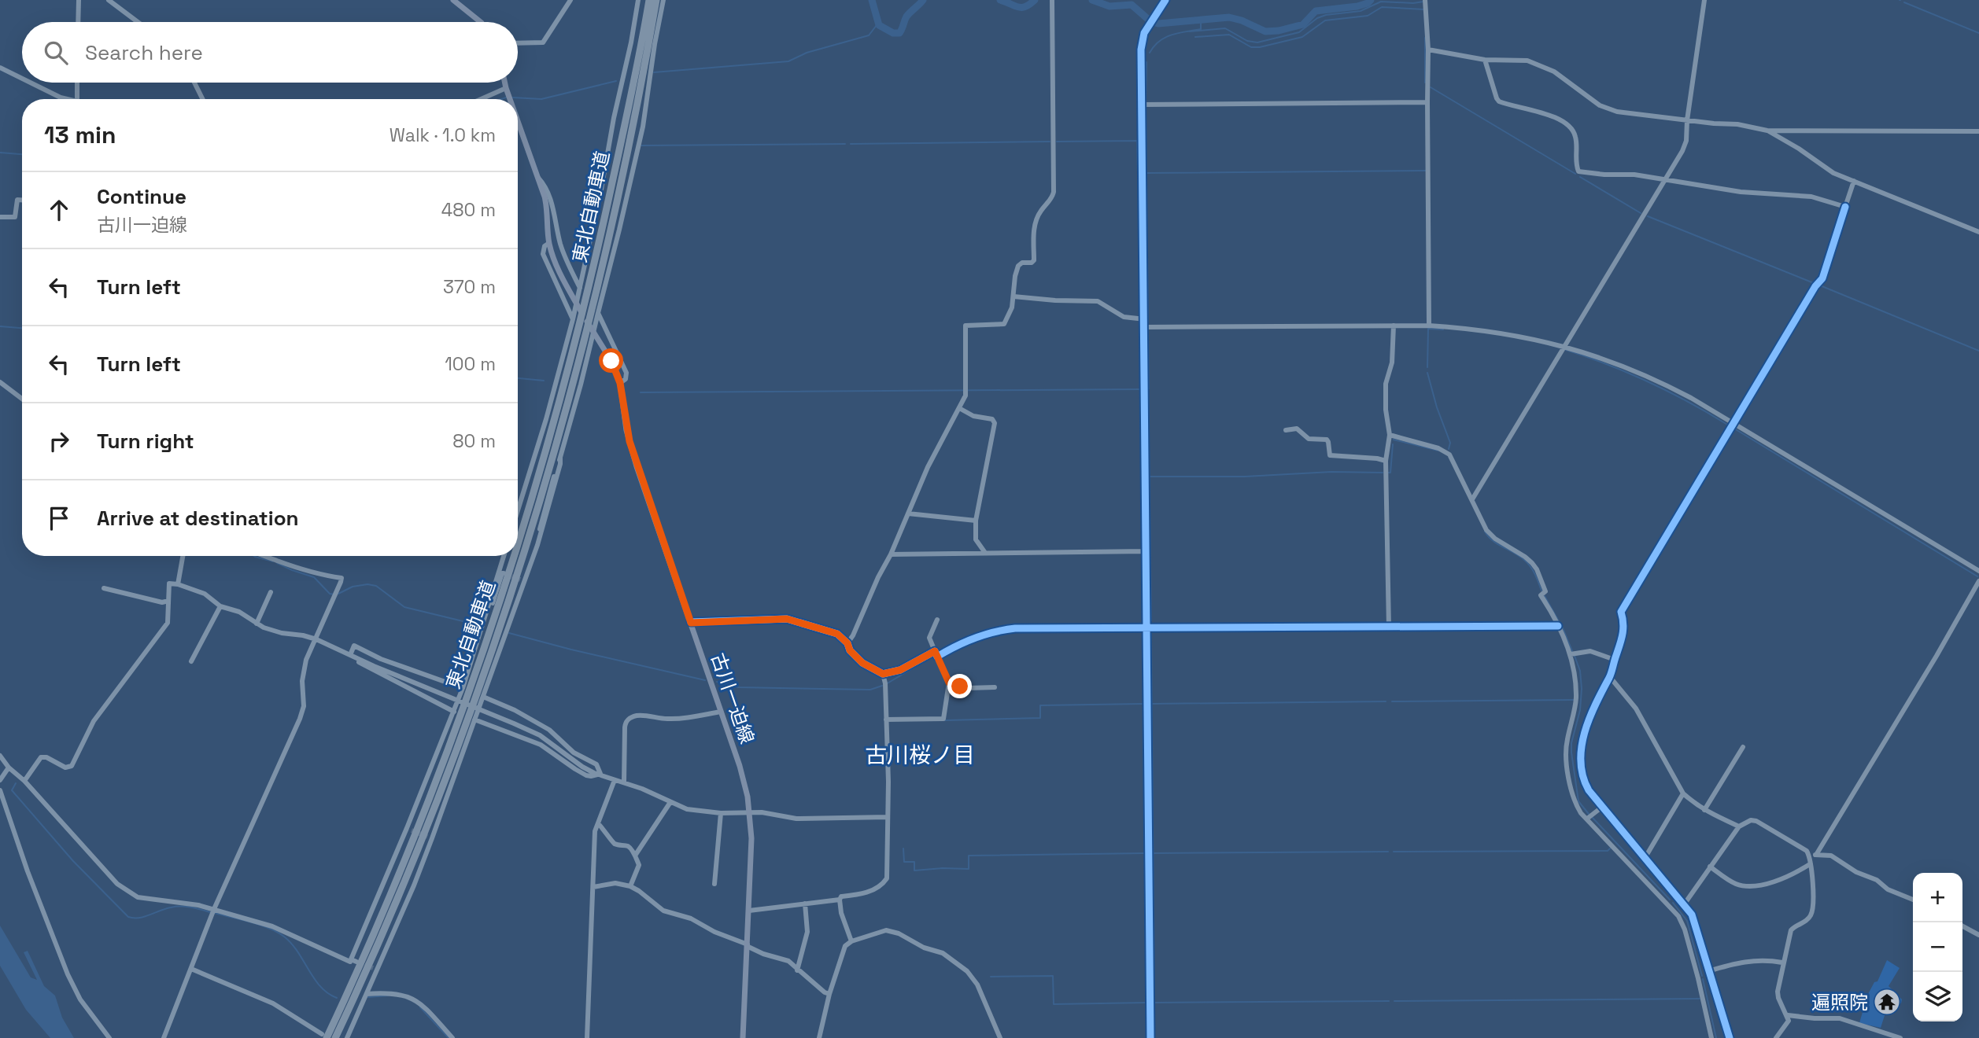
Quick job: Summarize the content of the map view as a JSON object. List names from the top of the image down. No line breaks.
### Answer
{"streets":{"highway":["東北自動車道"],"main road":["古川一迫線"]},"districts":["古川桜ノ目"],"places":{"temple":["遍照院"]},"page":{"search":"Search here","heading":["13 min","Walk · 1.0 km"],"list":[["Continue","古川一迫線","480 m"],["Turn left","370 m"],["Turn left","100 m"],["Turn right","80 m"],"Arrive at destination"],"map_buttons":["+","−"]}}
